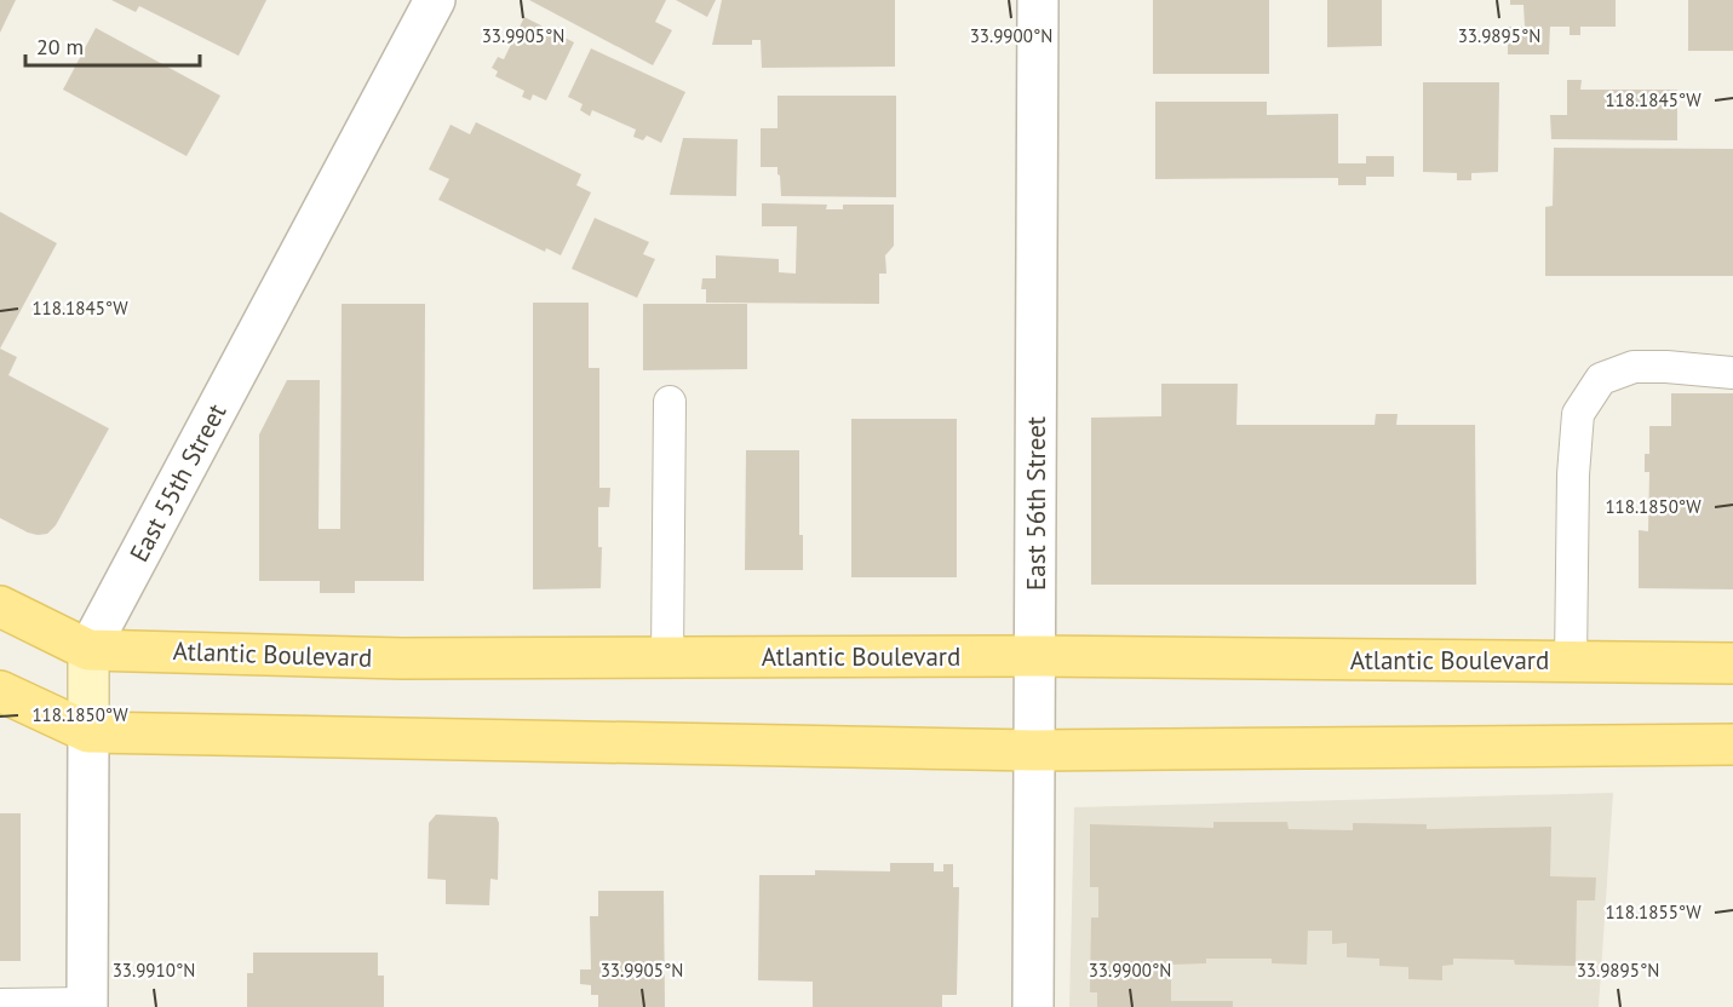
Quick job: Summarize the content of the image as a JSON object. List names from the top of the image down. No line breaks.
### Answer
{"streets":{"main road":["Atlantic Boulevard"],"street":["East 55th Street","East 56th Street"]},"crossings":[["East 55th Street","Atlantic Boulevard"],["East 56th Street","Atlantic Boulevard"]],"scale_bar":"20 m","coordinates":["33.9905°N","33.9900°N","33.9895°N","118.1845°W","118.1850°W","118.1855°W","33.9910°N"]}
